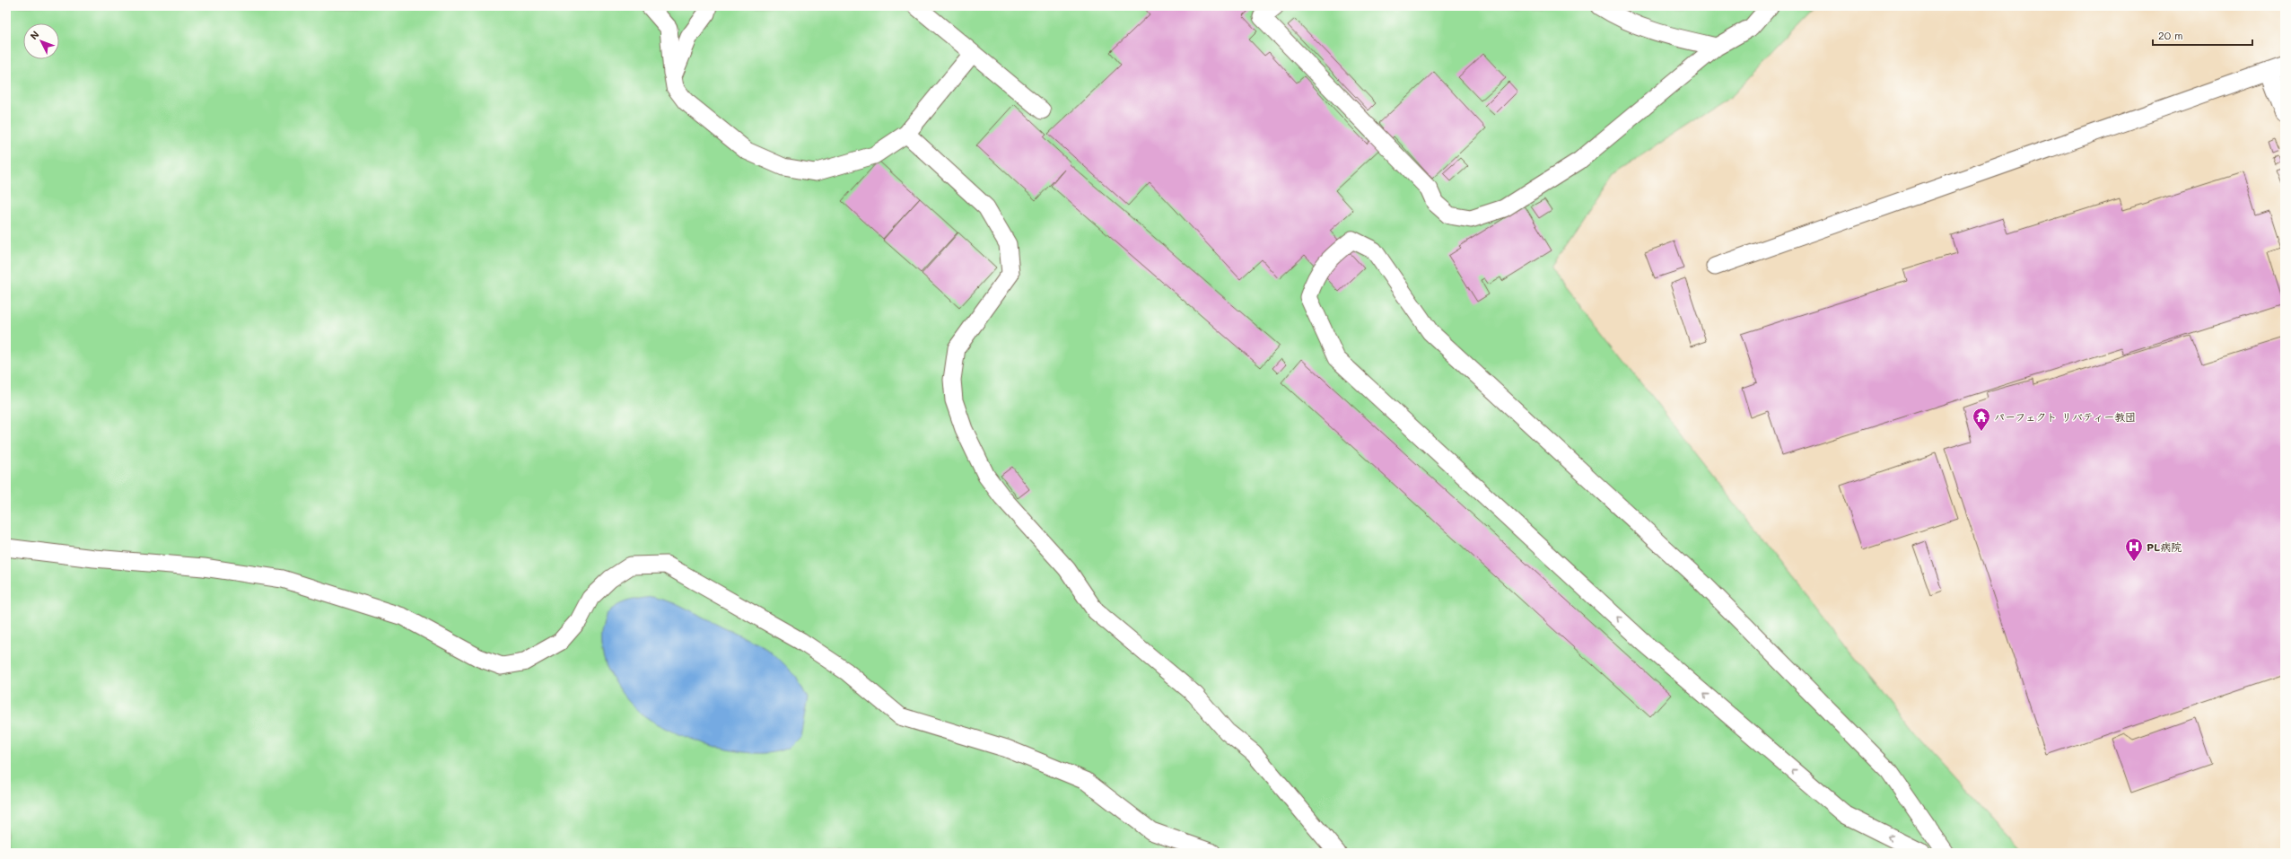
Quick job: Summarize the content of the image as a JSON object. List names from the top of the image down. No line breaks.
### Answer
{"places":{"temple":["パーフェクト リバティー教団"],"hospital":["PL病院"]},"scale_bar":"20 m","north":"top left"}
